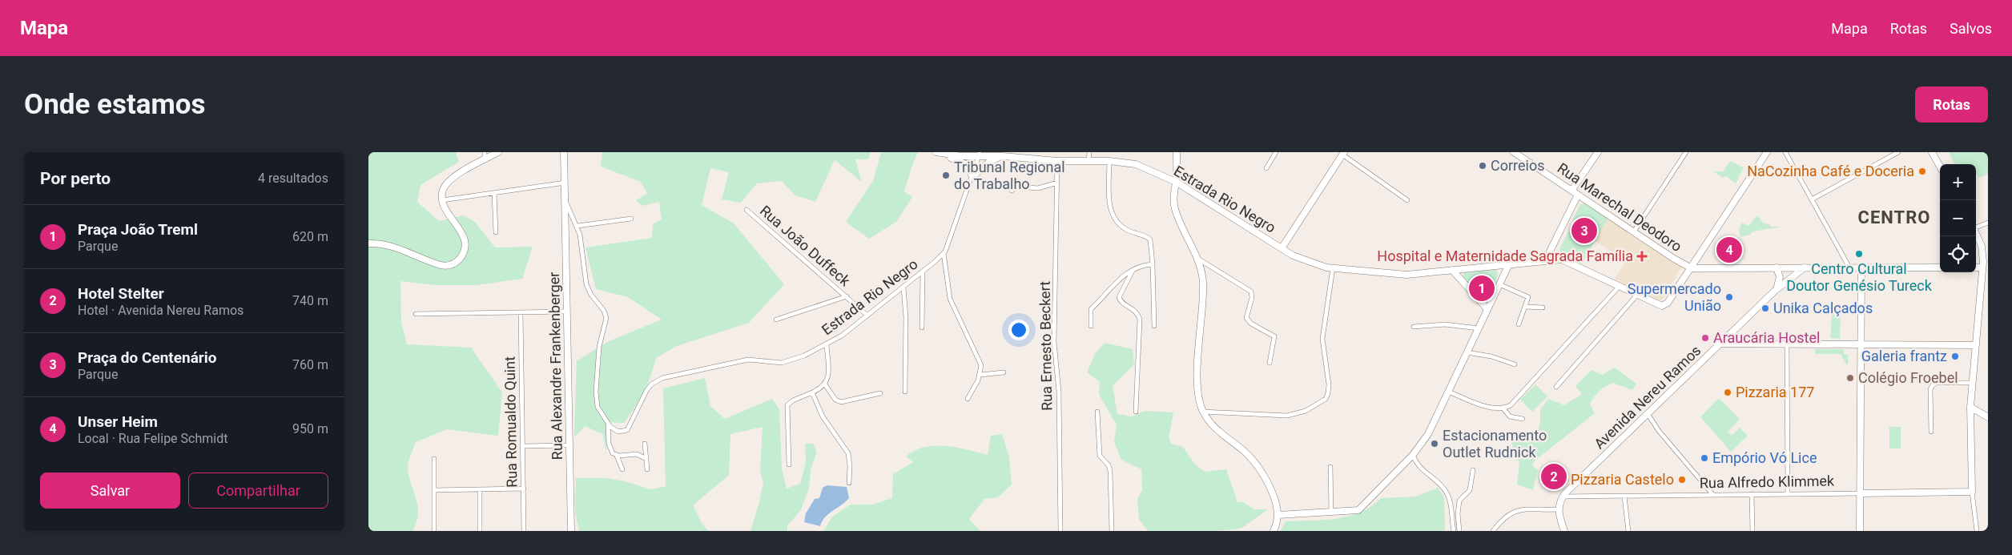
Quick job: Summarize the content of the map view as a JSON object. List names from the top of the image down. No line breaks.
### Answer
{"streets":{"street":["Estrada Rio Negro","Rua Marechal Deodoro","Rua João Duffeck","Rua Ernesto Beckert","Rua Alexandre Frankenberger","Avenida Nereu Ramos","Rua Romualdo Quint","Rua Alfredo Klimmek"]},"crossings":[["Estrada Rio Negro","Rua Marechal Deodoro"],["Estrada Rio Negro","Rua João Duffeck"],["Estrada Rio Negro","Rua Ernesto Beckert"],["Avenida Nereu Ramos","Rua Alfredo Klimmek"]],"districts":["CENTRO"],"places":{"other":["Correios","NaCozinha Café e Doceria","Tribunal Regional do Trabalho","Centro Cultural Doutor Genésio Tureck","Supermercado União","Unika Calçados","Araucária Hostel","Galeria frantz","Colégio Froebel","Pizzaria 177","Estacionamento Outlet Rudnick","Empório Vó Lice","Pizzaria Castelo"],"health":["Hospital e Maternidade Sagrada Família"]},"page":{"header":"Mapa","nav":["Mapa","Rotas","Salvos"],"buttons":["Rotas",["Salvar","Compartilhar"]],"title":"Onde estamos","heading":["Por perto","4 resultados"],"map_buttons":["+","−"],"list":[{"mark":"1","name":"Praça João Treml","note":"Parque","value":"620 m"},{"mark":"2","name":"Hotel Stelter","note":"Hotel · Avenida Nereu Ramos","value":"740 m"},{"mark":"3","name":"Praça do Centenário","note":"Parque","value":"760 m"},{"mark":"4","name":"Unser Heim","note":"Local · Rua Felipe Schmidt","value":"950 m"}],"pins":["3","4","1","2"]}}
